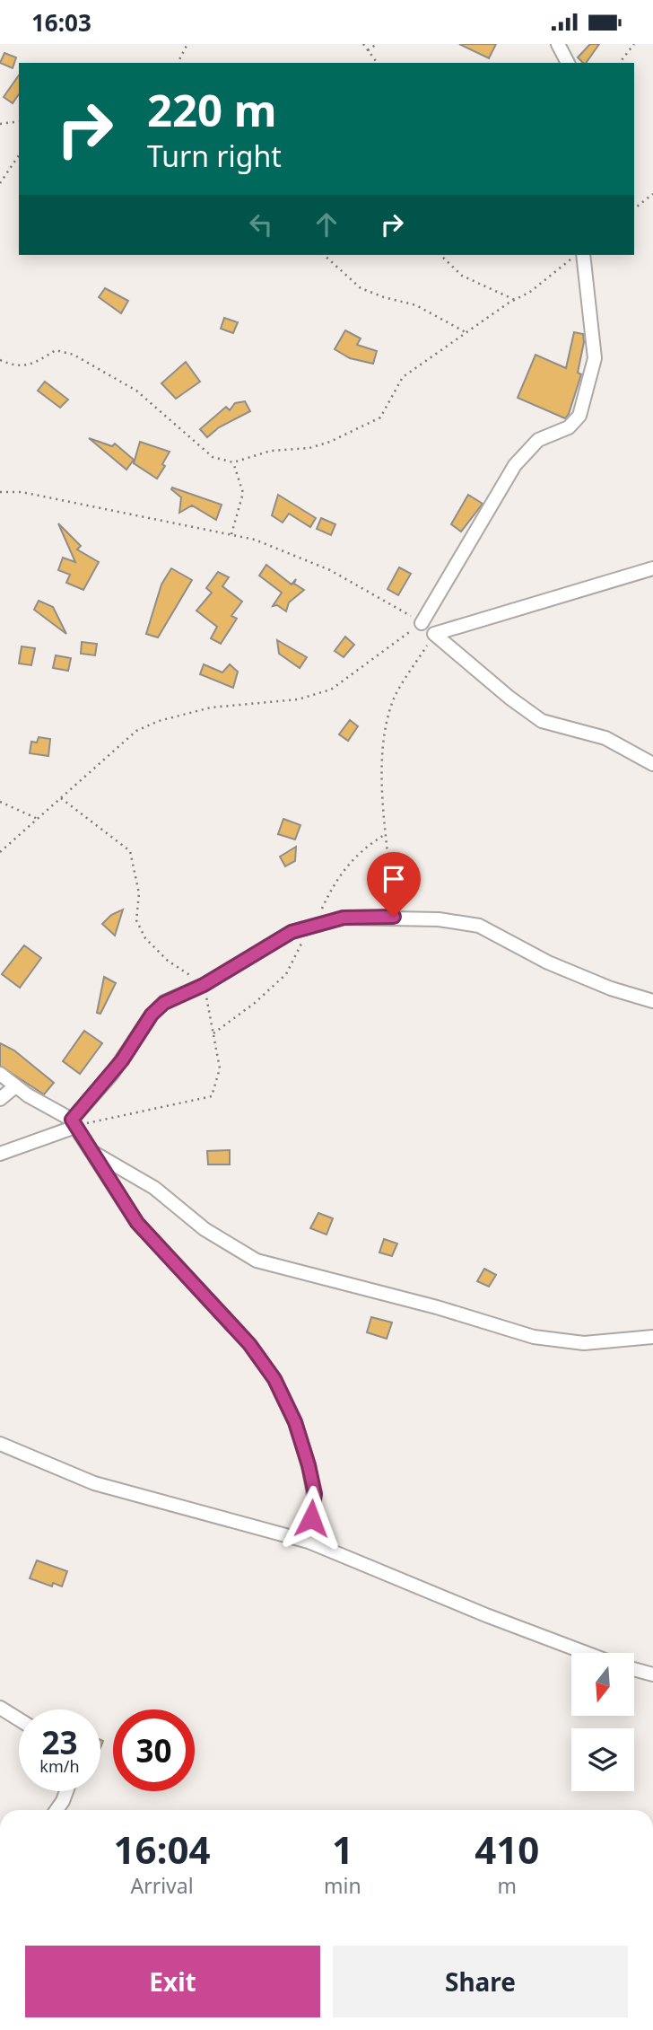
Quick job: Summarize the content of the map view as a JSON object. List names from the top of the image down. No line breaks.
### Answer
{"north":"bottom","page":{"status":"16:03","turn":["220 m","Turn right"],"speed":"23 km/h","limit":"30","eta":["16:04","Arrival","1","min","410","m"],"buttons":["Exit","Share"]}}
